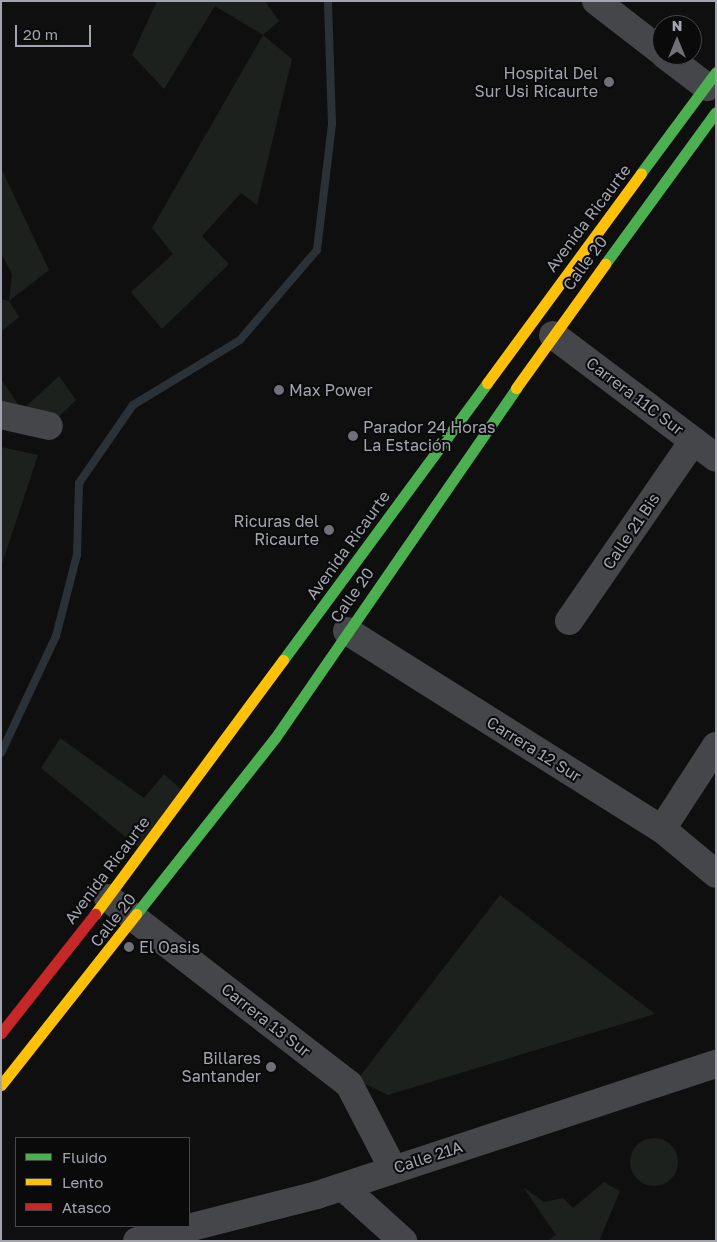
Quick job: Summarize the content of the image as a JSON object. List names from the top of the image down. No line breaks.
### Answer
{"streets":{"main road":["Avenida Ricaurte","Calle 20"],"street":["Carrera 11C Sur","Calle 21 Bis","Carrera 12 Sur","Carrera 13 Sur","Calle 21A"]},"crossings":[["Avenida Ricaurte","Carrera 13 Sur"],["Calle 20","Carrera 11C Sur"],["Calle 20","Carrera 12 Sur"],["Calle 20","Carrera 13 Sur"],["Carrera 11C Sur","Calle 21 Bis"],["Carrera 13 Sur","Calle 21A"]],"places":["Hospital Del Sur Usi Ricaurte","Max Power","Parador 24 Horas La Estación","Ricuras del Ricaurte","El Oasis","Billares Santander"],"legend":["Fluido","Lento","Atasco"],"scale_bar":"20 m","north":"top"}
